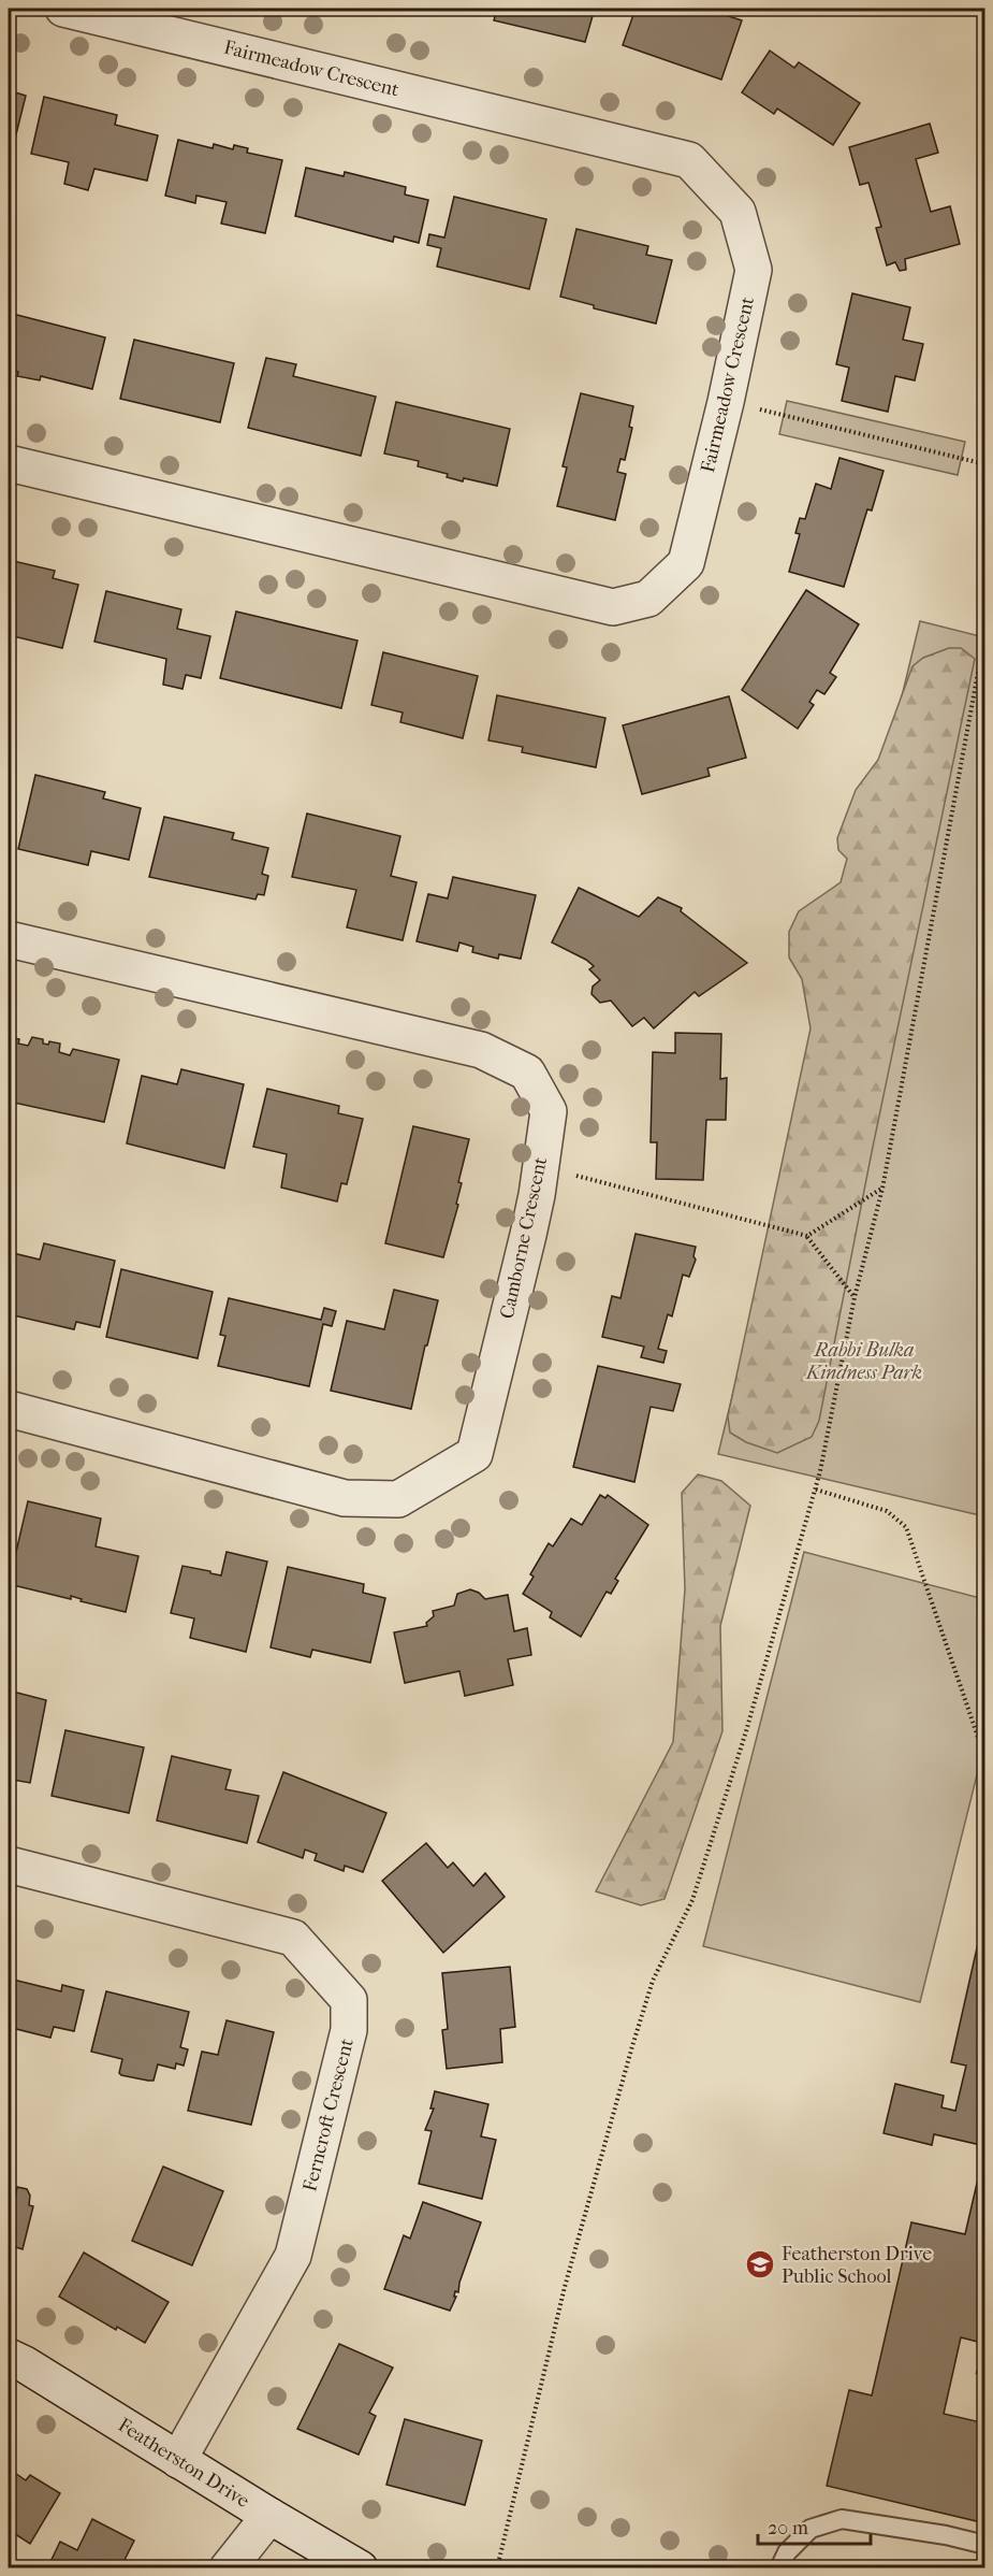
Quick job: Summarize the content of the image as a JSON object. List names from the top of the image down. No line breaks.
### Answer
{"streets":{"street":["Fairmeadow Crescent","Camborne Crescent","Ferncroft Crescent","Featherston Drive"]},"crossings":[["Ferncroft Crescent","Featherston Drive"]],"parks":["Rabbi Bulka Kindness Park"],"places":{"school or university":["Featherston Drive Public School"]},"scale_bar":"20 m"}
